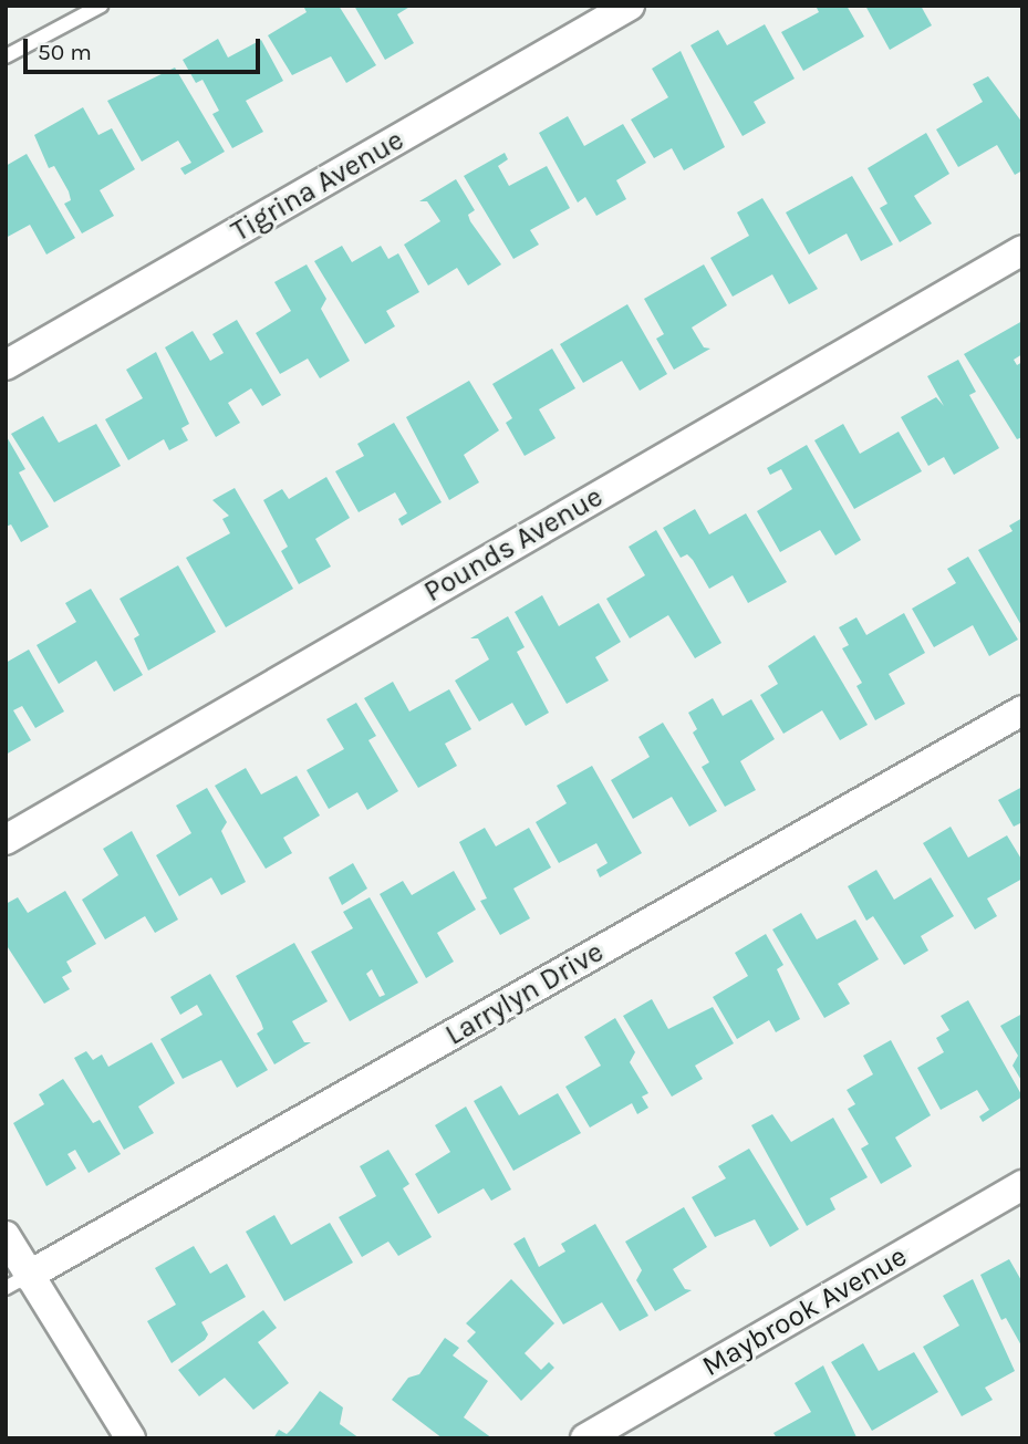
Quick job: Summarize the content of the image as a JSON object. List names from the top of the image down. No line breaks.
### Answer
{"streets":{"street":["Tigrina Avenue","Pounds Avenue","Larrylyn Drive","Maybrook Avenue"]},"scale_bar":"50 m"}
